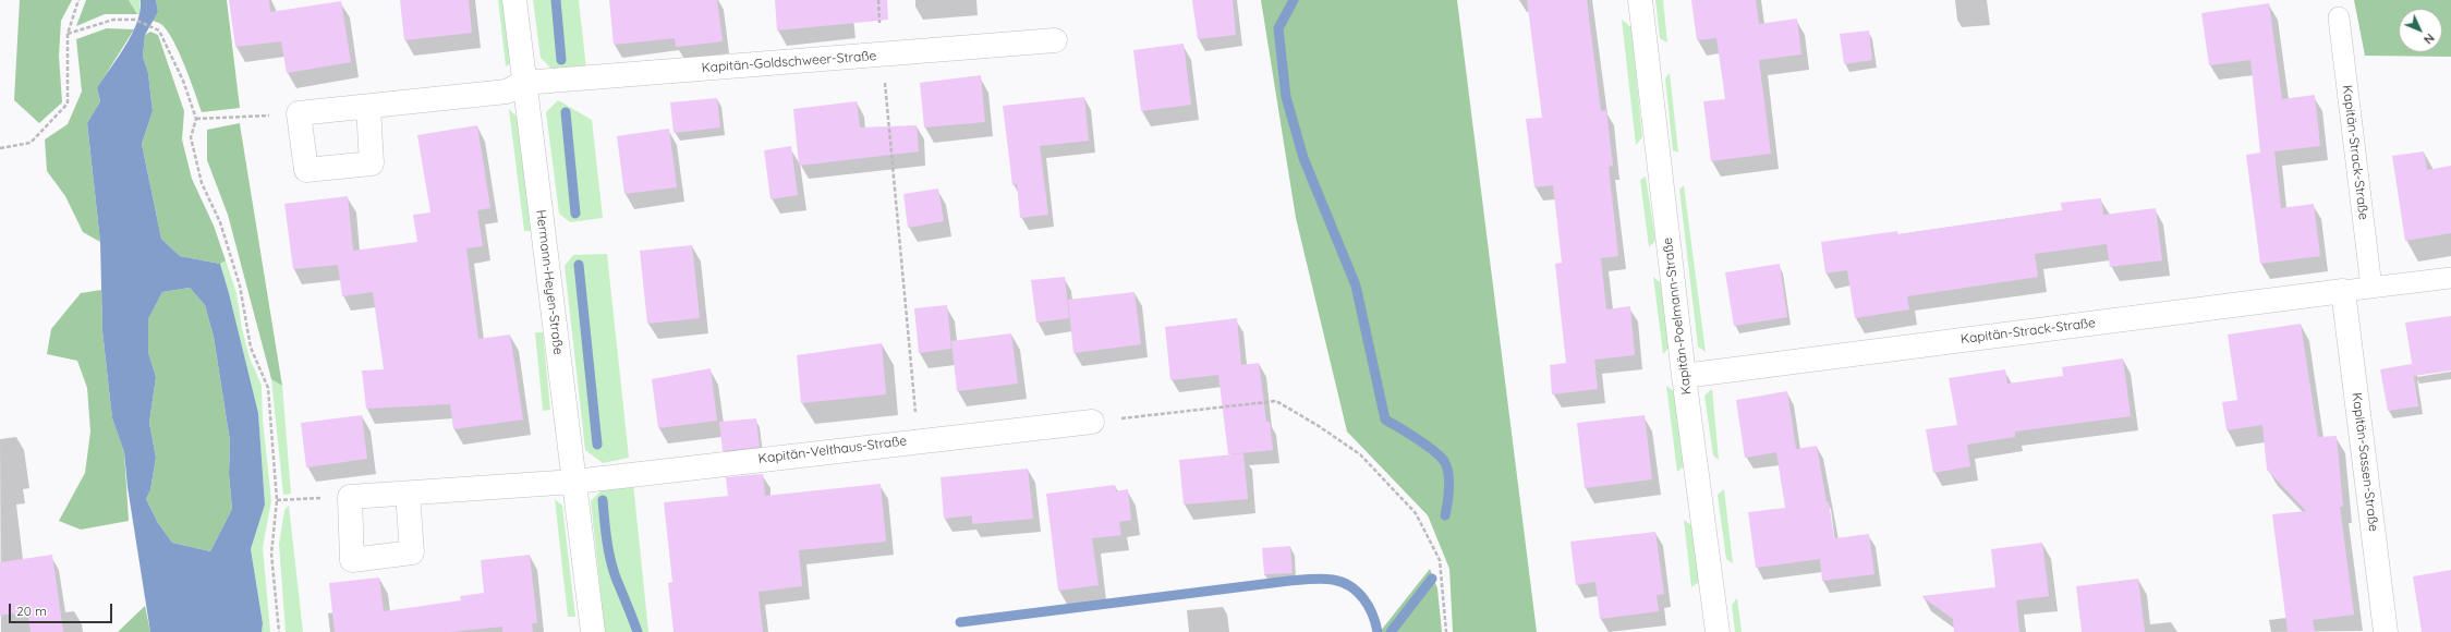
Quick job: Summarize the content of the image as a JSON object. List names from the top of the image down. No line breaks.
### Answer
{"streets":{"street":["Kapitän-Goldschweer-Straße","Kapitän-Strack-Straße","Hermann-Heyen-Straße","Kapitän-Poelmann-Straße","Kapitän-Velthaus-Straße","Kapitän-Sassen-Straße"]},"crossings":[["Kapitän-Goldschweer-Straße","Hermann-Heyen-Straße"],["Kapitän-Strack-Straße","Kapitän-Poelmann-Straße"],["Kapitän-Strack-Straße","Kapitän-Sassen-Straße"],["Hermann-Heyen-Straße","Kapitän-Velthaus-Straße"]],"scale_bar":"20 m","north":"bottom right"}
